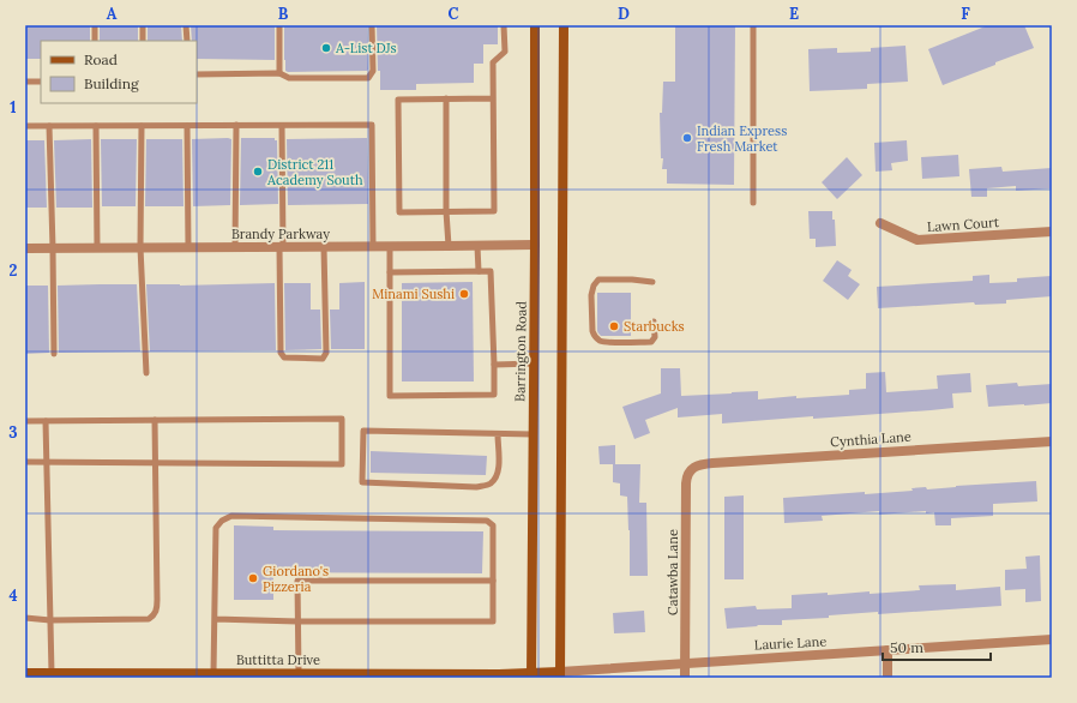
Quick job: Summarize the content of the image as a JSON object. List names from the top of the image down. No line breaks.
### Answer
{"streets":{"main road":["Barrington Road","Laurie Lane","Buttitta Drive"],"street":["Lawn Court","Brandy Parkway","Cynthia Lane","Catawba Lane"]},"crossings":[["Brandy Parkway","Barrington Road"],["Barrington Road","Laurie Lane"],["Barrington Road","Buttitta Drive"],["Cynthia Lane","Catawba Lane"],["Catawba Lane","Laurie Lane"],["Laurie Lane","Buttitta Drive"]],"places":["A-List DJs","Indian Express Fresh Market","District 211 Academy South","Minami Sushi","Starbucks","Giordano's Pizzeria"],"legend":["Road","Building"],"scale_bar":"50 m","grid":{"columns":["A","B","C","D","E","F"],"rows":["1","2","3","4"]}}
